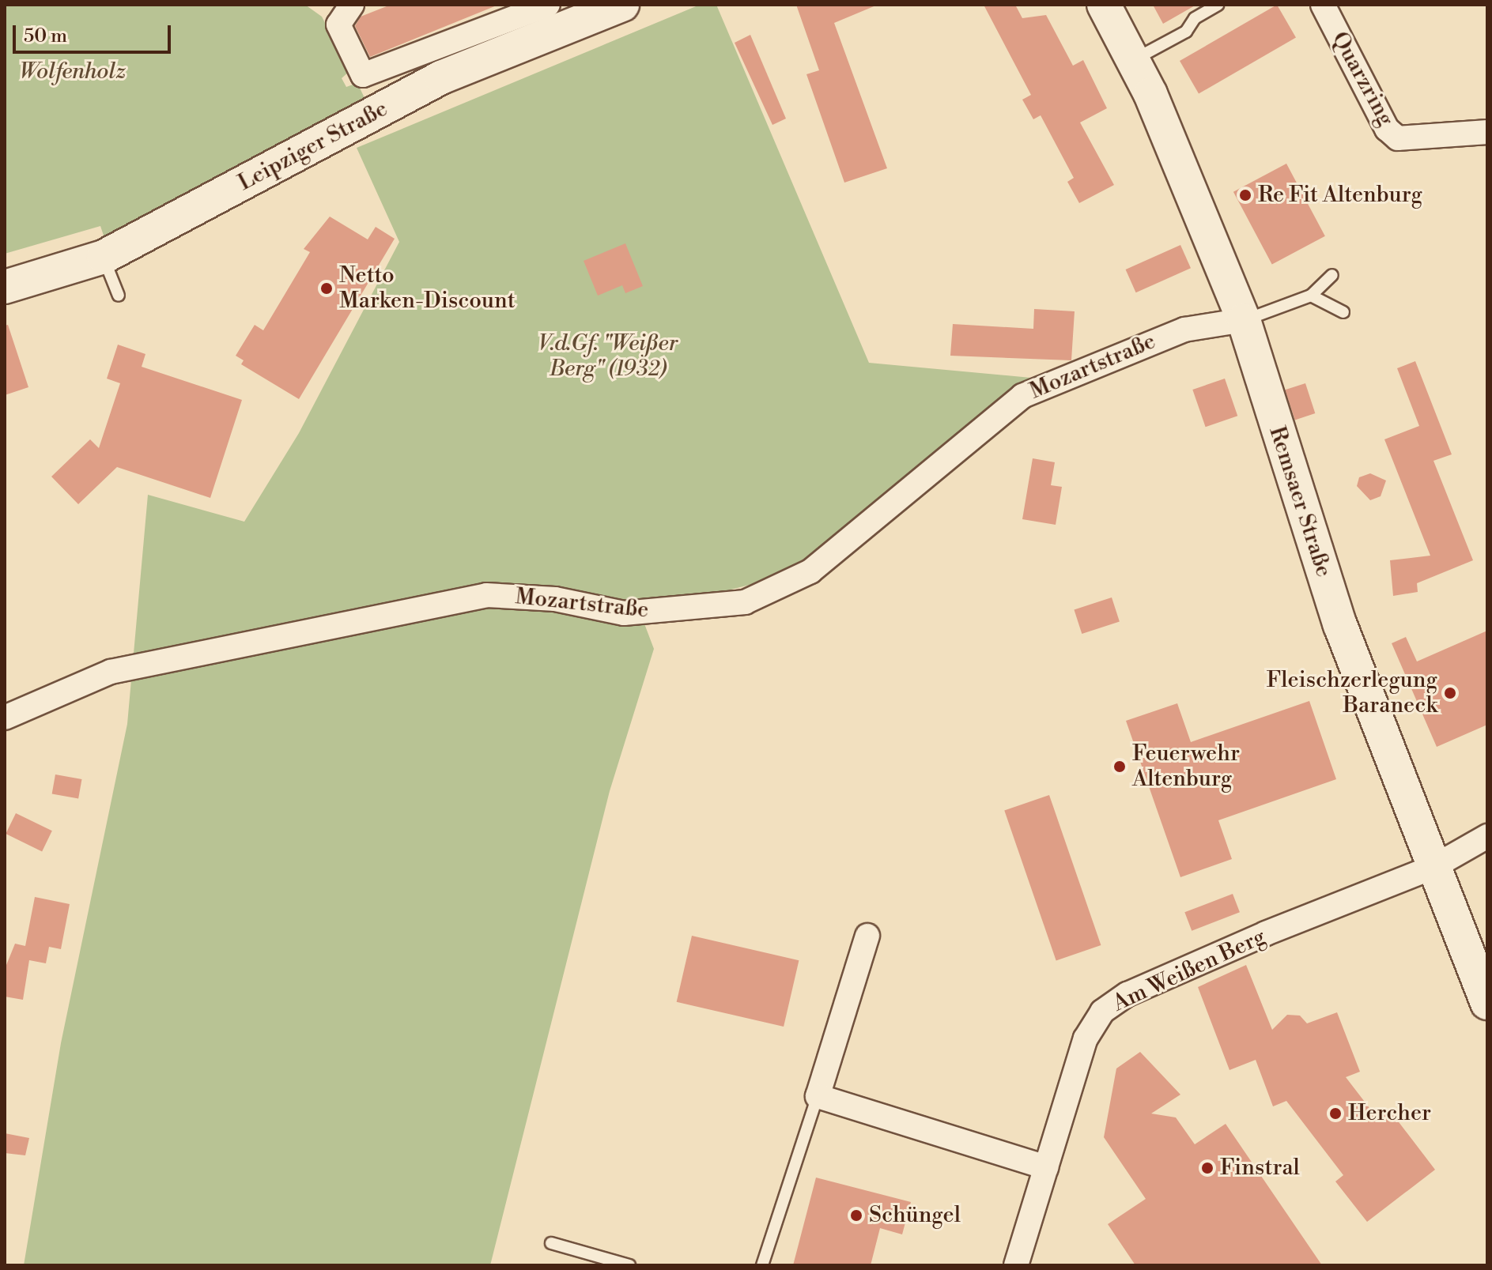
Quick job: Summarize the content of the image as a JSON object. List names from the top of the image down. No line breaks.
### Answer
{"streets":{"street":["Quarzring","Leipziger Straße","Mozartstraße","Remsaer Straße","Am Weißen Berg"]},"crossings":[["Mozartstraße","Remsaer Straße"],["Remsaer Straße","Am Weißen Berg"]],"parks":["Wolfenholz","V.d.Gf. \"Weißer Berg\" (1932)"],"places":["Re Fit Altenburg","Netto Marken-Discount","Fleischzerlegung Baraneck","Feuerwehr Altenburg","Hercher","Finstral","Schüngel"],"scale_bar":"50 m"}
